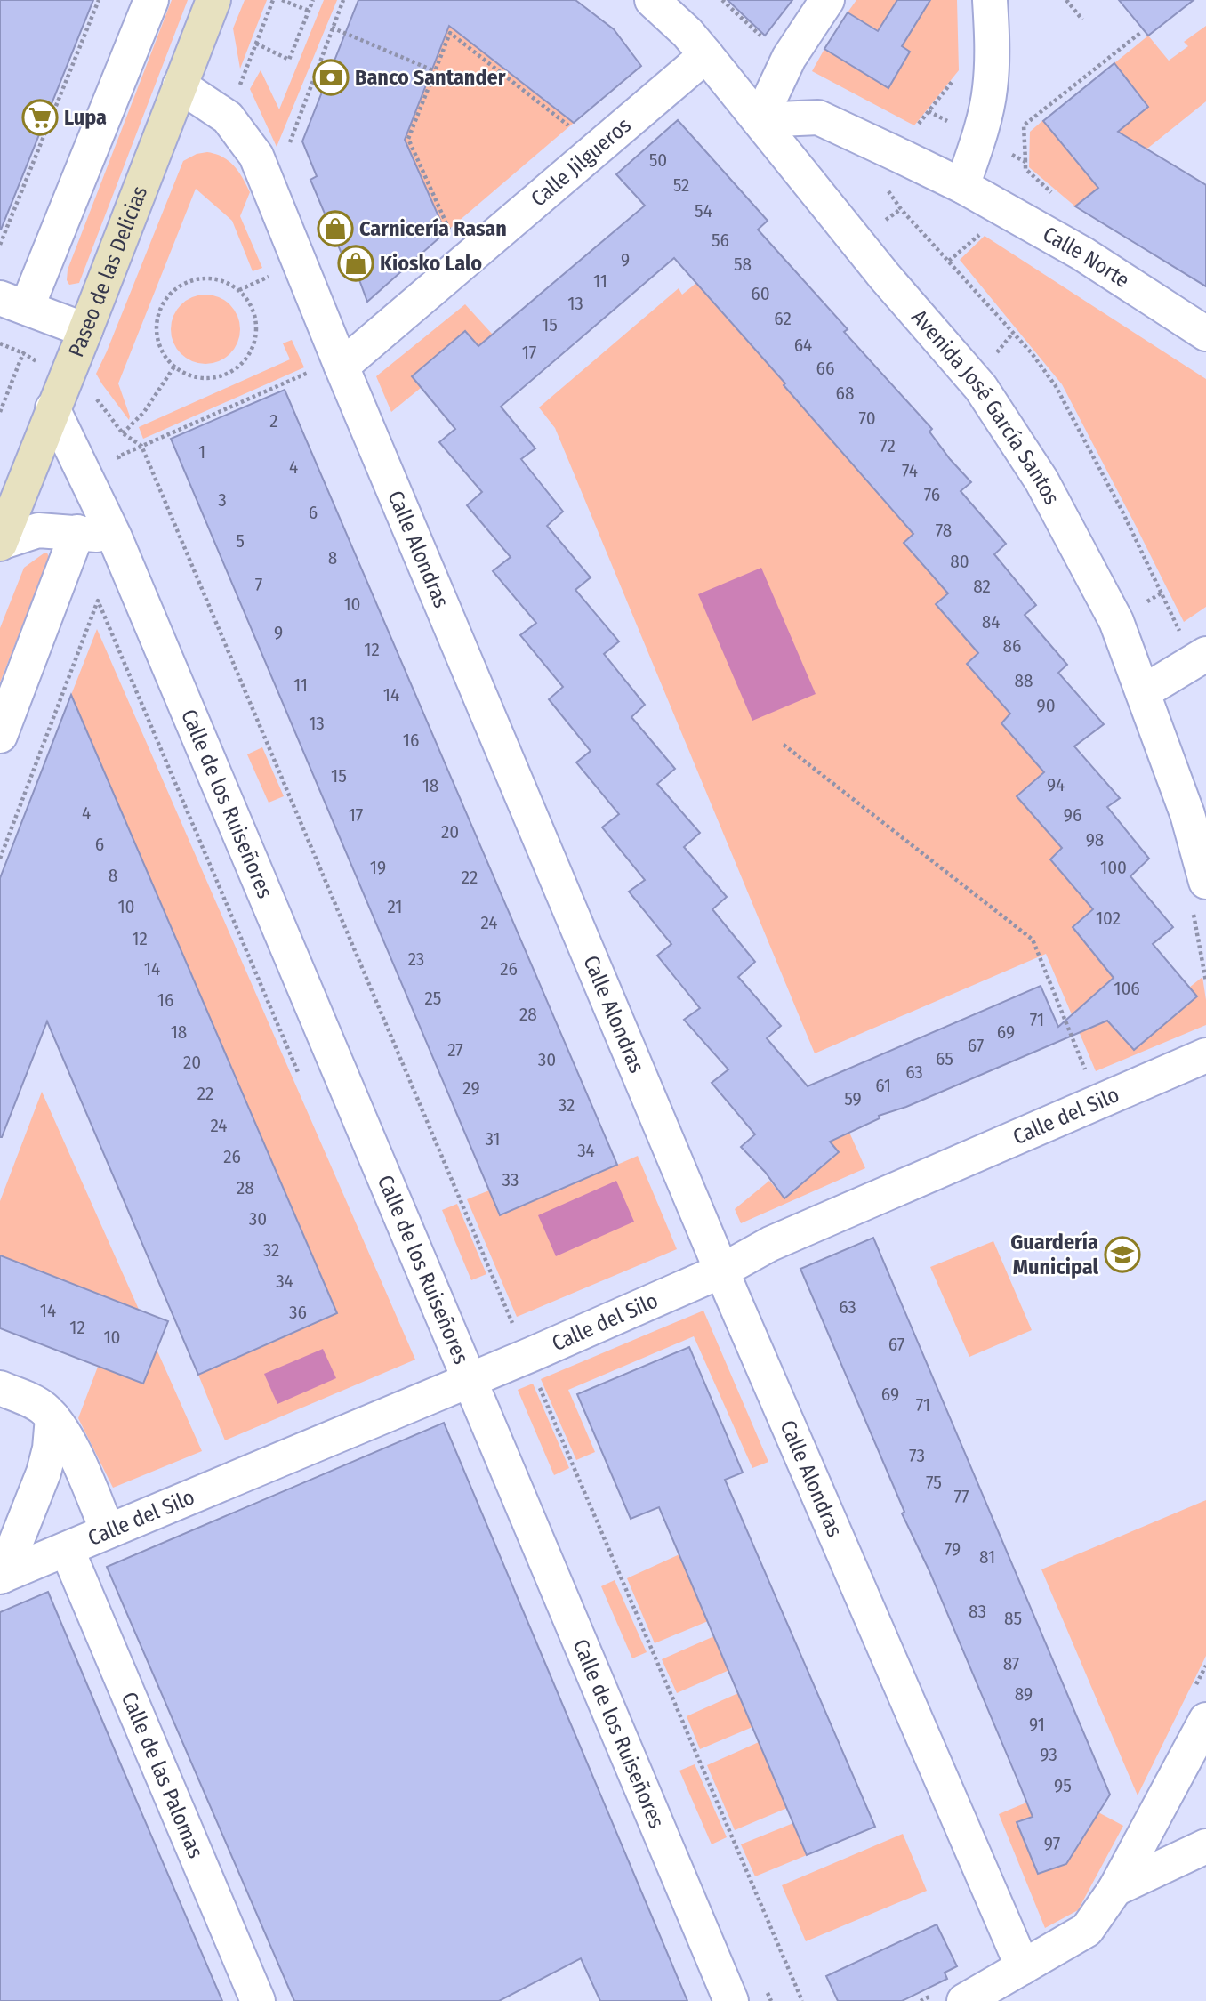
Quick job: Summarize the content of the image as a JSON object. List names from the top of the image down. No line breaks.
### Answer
{"streets":{"main road":["Paseo de las Delicias"],"street":["Calle Jilgueros","Calle Norte","Avenida José García Santos","Calle Alondras","Calle de los Ruiseñores","Calle del Silo","Calle de las Palomas"]},"crossings":[["Calle Jilgueros","Avenida José García Santos"],["Calle Jilgueros","Calle Alondras"],["Calle Norte","Avenida José García Santos"],["Paseo de las Delicias","Calle Alondras"],["Paseo de las Delicias","Calle de los Ruiseñores"],["Calle Alondras","Calle del Silo"],["Calle de los Ruiseñores","Calle del Silo"],["Calle del Silo","Calle de las Palomas"]],"places":{"bank":["Banco Santander"],"supermarket":["Lupa"],"shop":["Carnicería Rasan","Kiosko Lalo"],"school or university":["Guardería Municipal"]},"house_numbers":["50","52","54","56","9","58","11","60","13","62","15","64","17","66","68","70","2","72","1","4","74","76","3","6","78","5","8","80","7","82","10","84","9","86","12","88","11","14","90","13","16","15","94","18","4","17","96","20","98","6","19","100","8","22","10","21","102","24","12","23","14","26","106","25","16","28","71","18","69","67","27","65","30","20","63","61","29","22","59","32","24","31","34","26","33","28","30","32","34","63","14","36","12","10","67","69","71","73","75","77","79","81","83","85","87","89","91","93","95","97"]}
